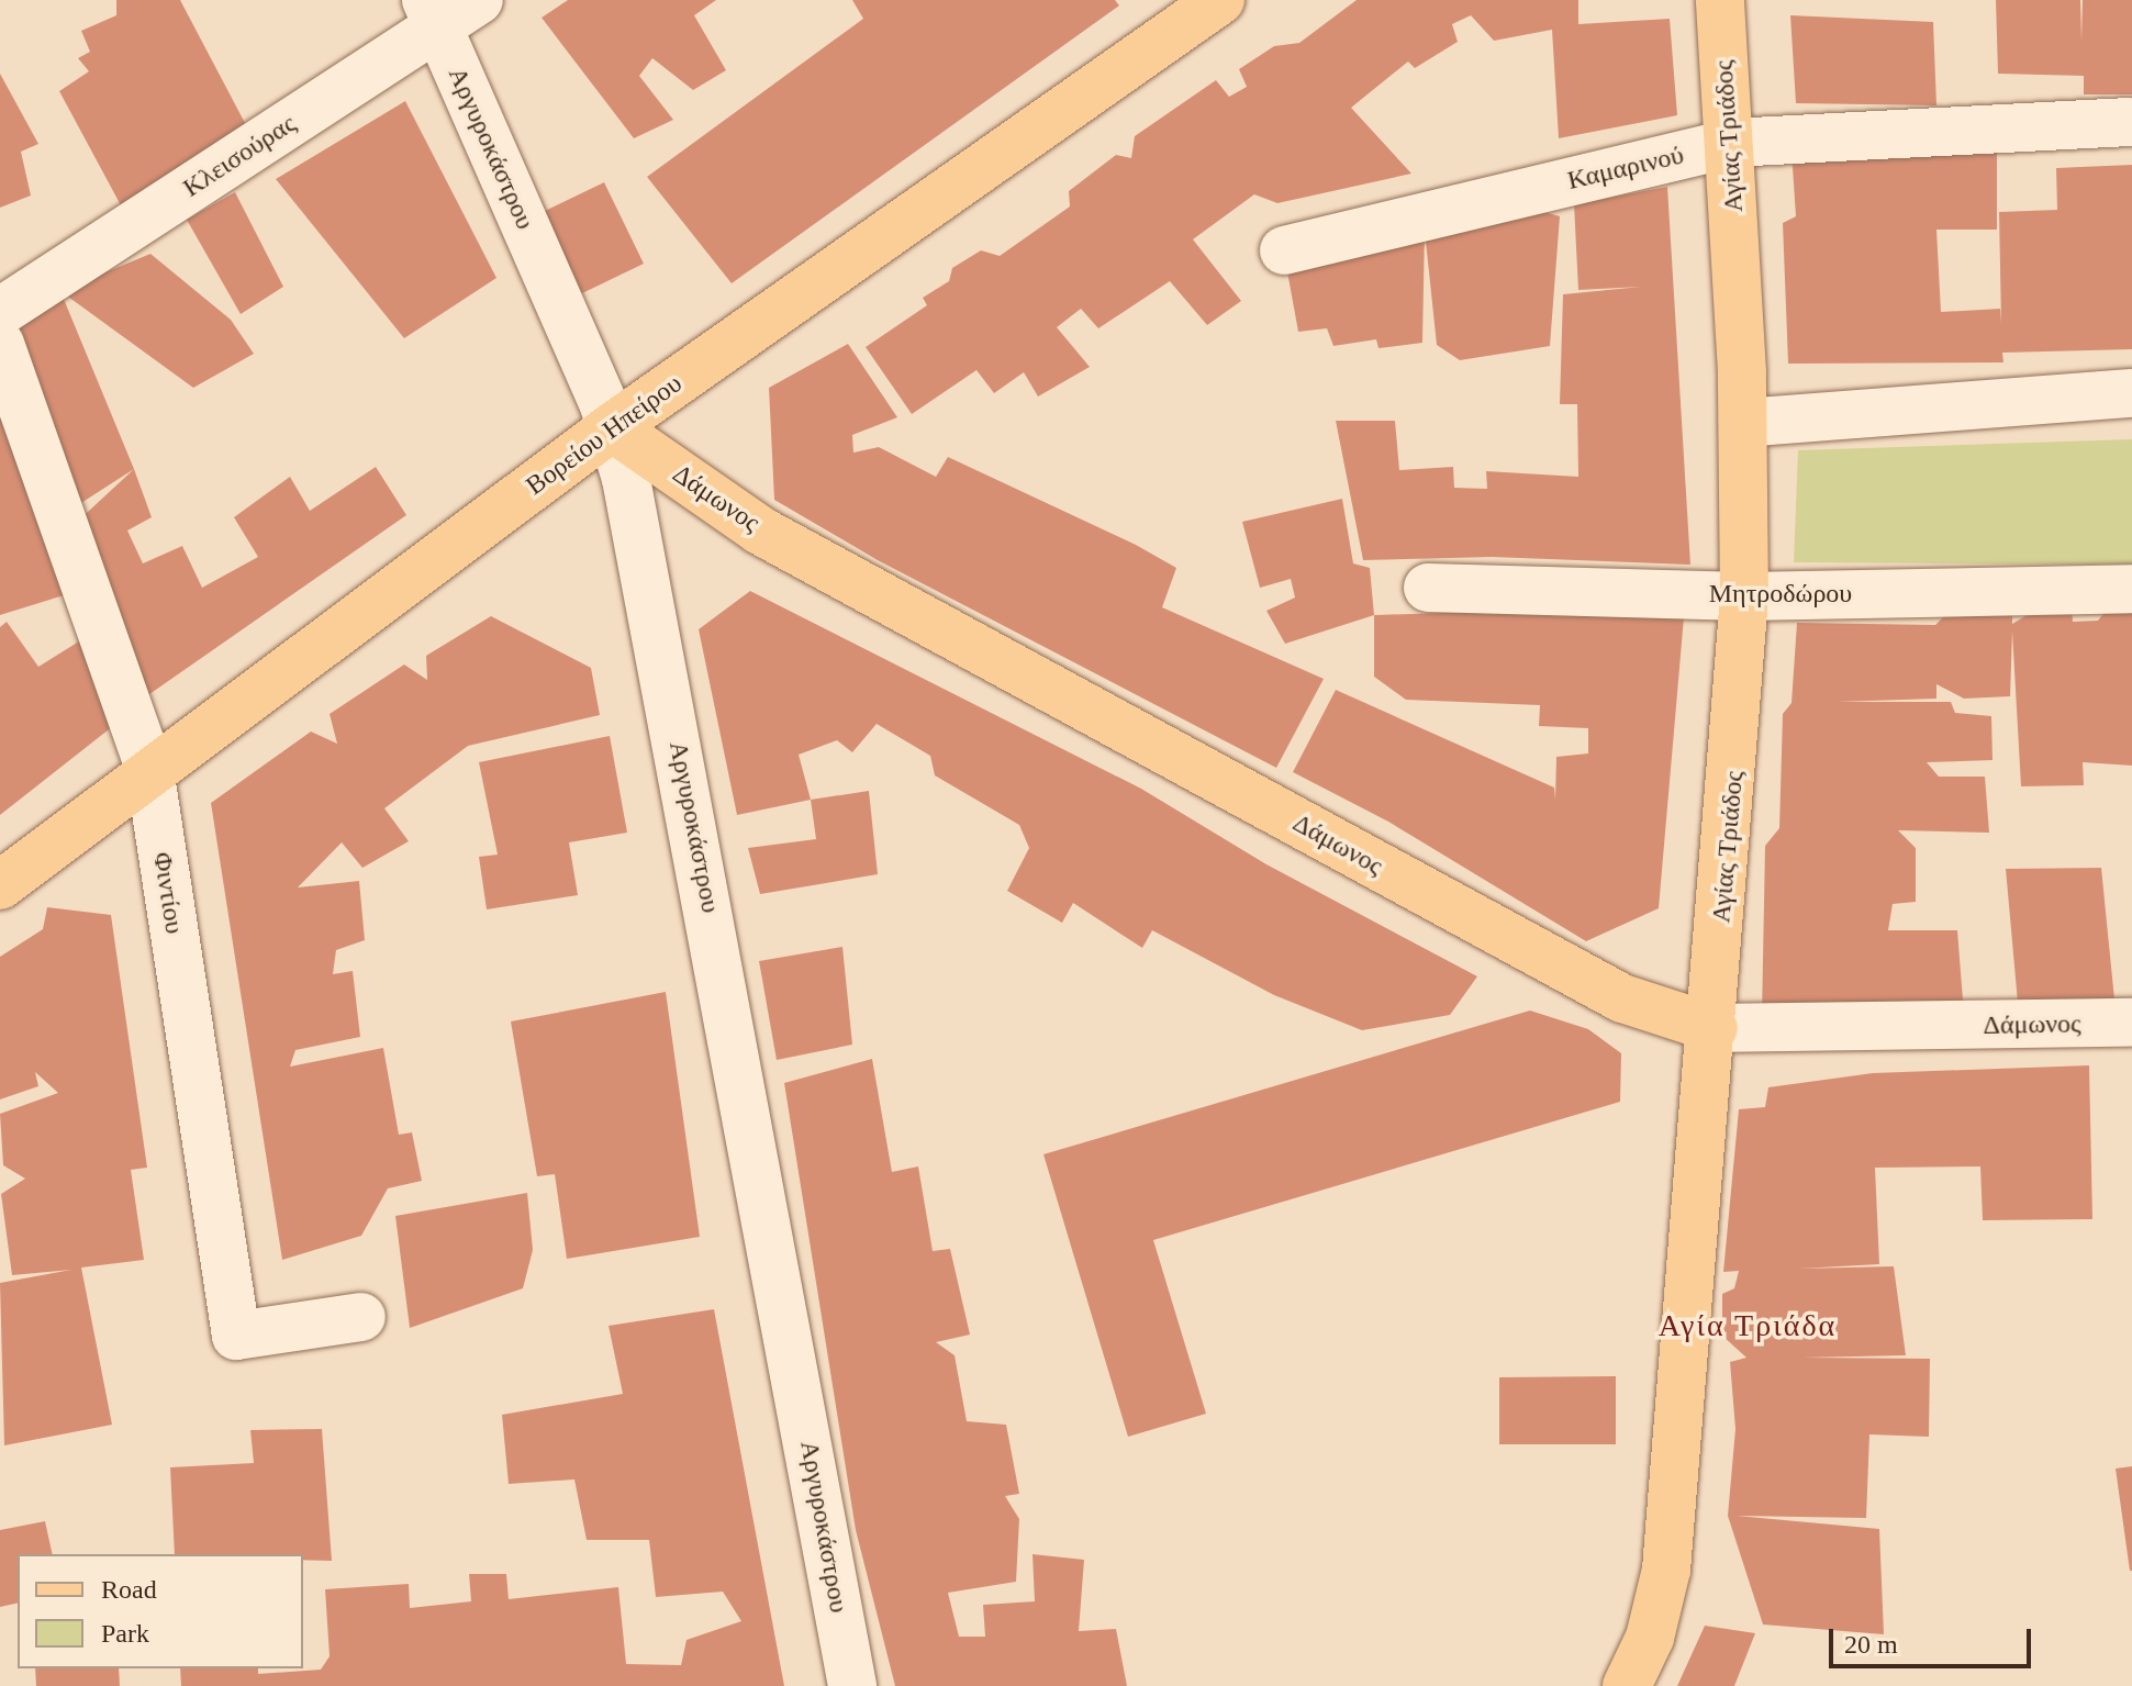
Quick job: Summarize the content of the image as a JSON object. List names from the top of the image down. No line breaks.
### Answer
{"streets":{"main road":["Αγίας Τριάδος","Βορείου Ηπείρου","Δάμωνος"],"street":["Αργυροκάστρου","Κλεισούρας","Καμαρινού","Μητροδώρου","Φιντίου"]},"crossings":[["Αγίας Τριάδος","Καμαρινού"],["Αγίας Τριάδος","Δάμωνος"],["Αγίας Τριάδος","Μητροδώρου"],["Αργυροκάστρου","Κλεισούρας"],["Αργυροκάστρου","Βορείου Ηπείρου"],["Αργυροκάστρου","Δάμωνος"],["Βορείου Ηπείρου","Δάμωνος"],["Βορείου Ηπείρου","Φιντίου"]],"districts":["Αγία Τριάδα"],"legend":["Road","Park"],"scale_bar":"20 m"}
